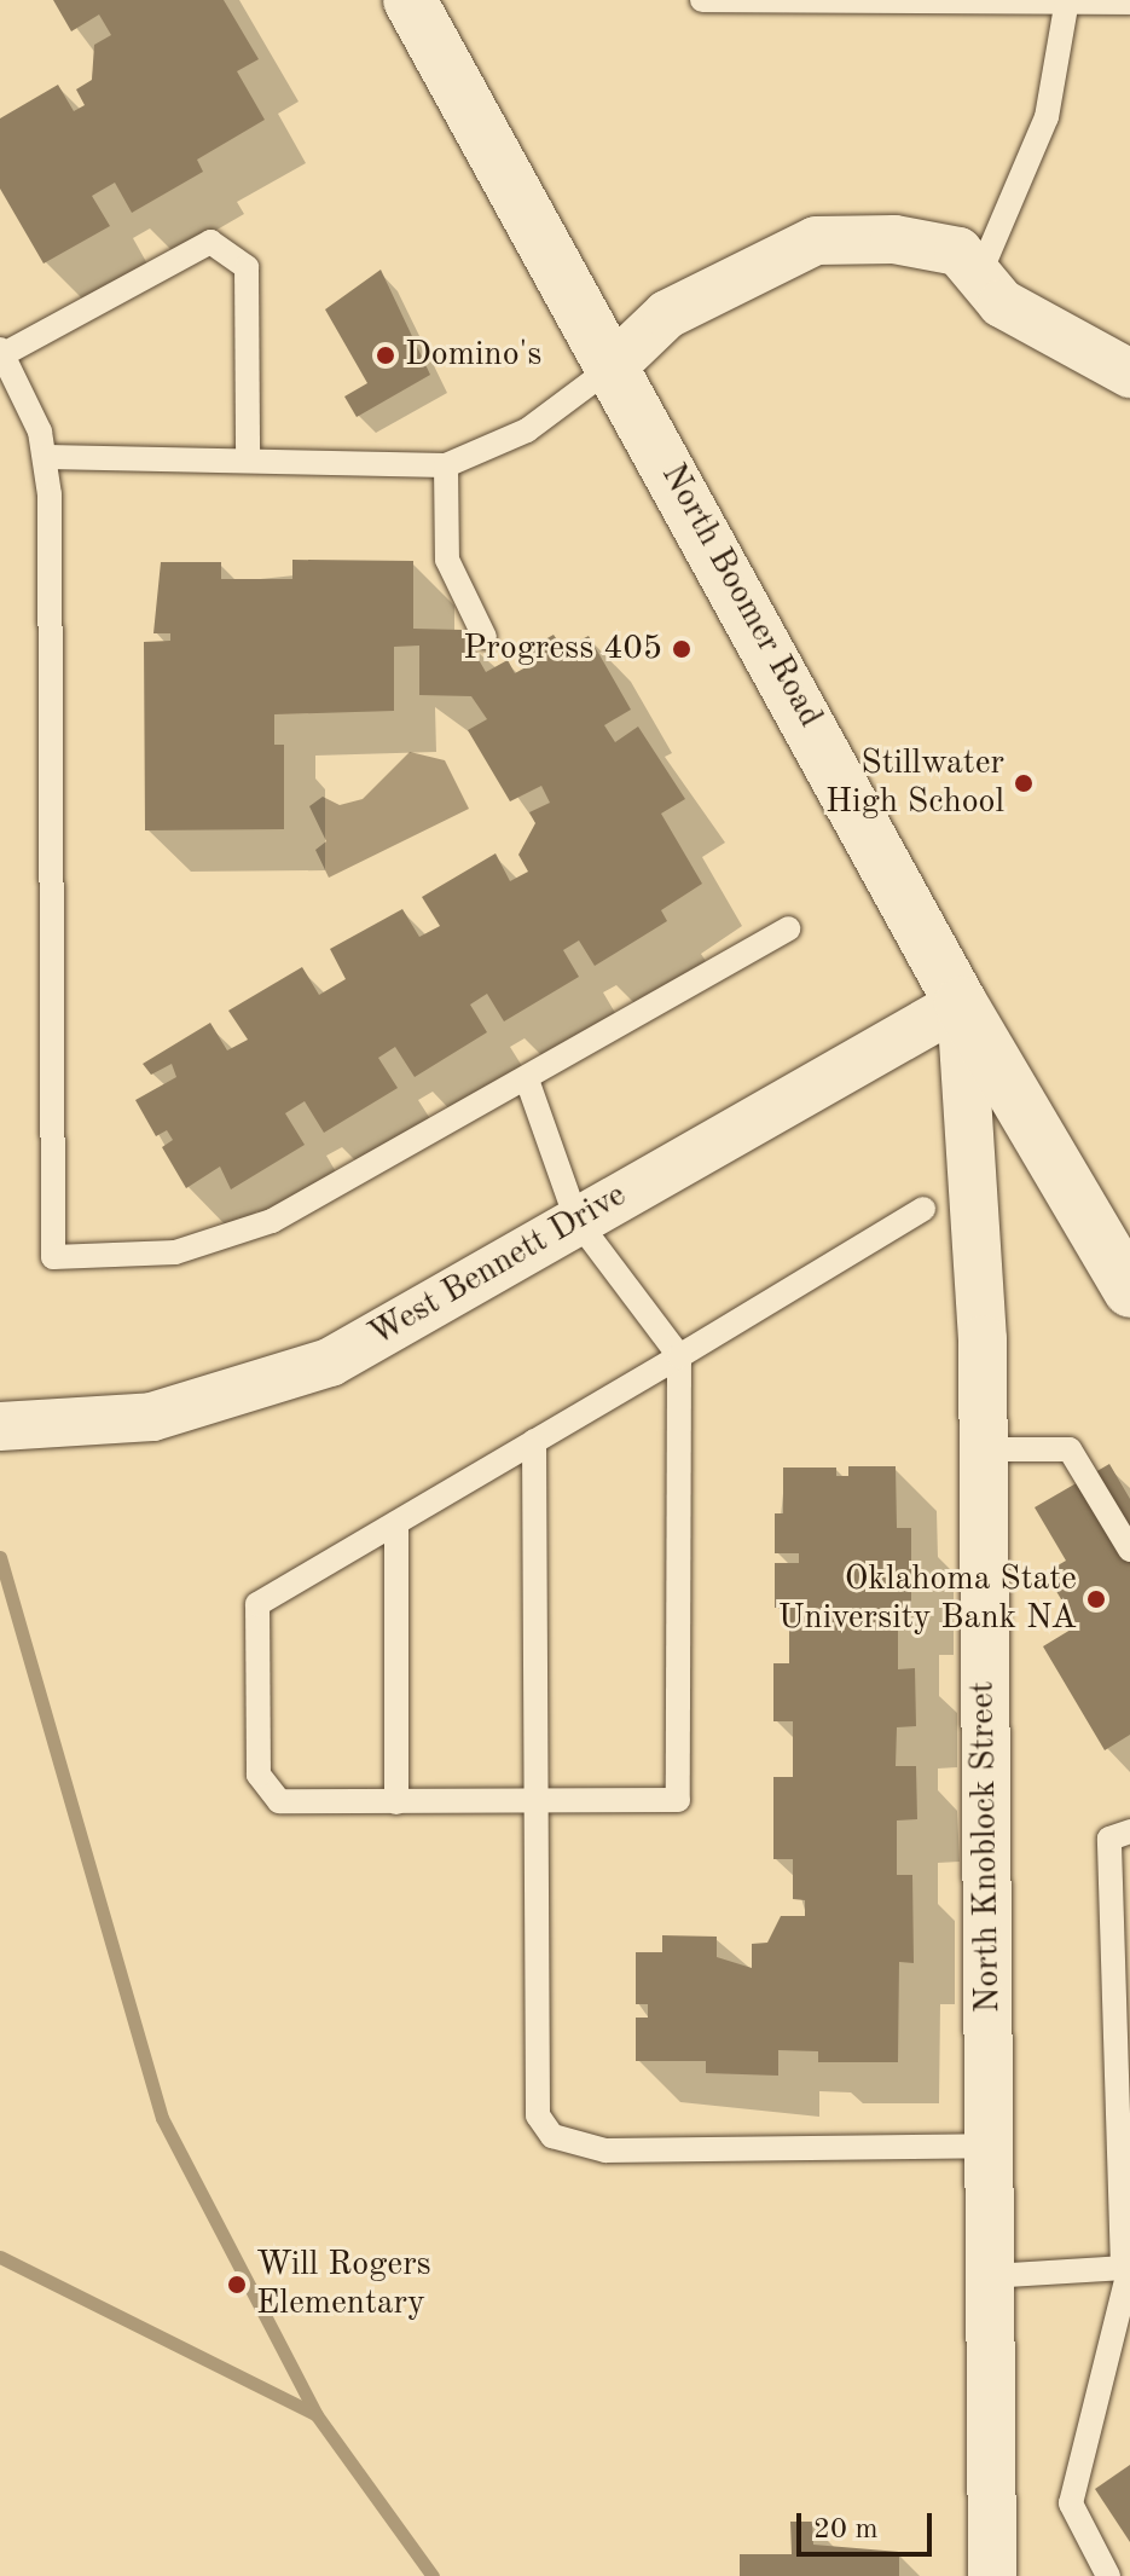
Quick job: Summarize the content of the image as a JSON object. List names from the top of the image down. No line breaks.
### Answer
{"streets":{"main road":["North Boomer Road"],"street":["West Bennett Drive","North Knoblock Street"]},"crossings":[["North Boomer Road","West Bennett Drive"],["North Boomer Road","North Knoblock Street"],["West Bennett Drive","North Knoblock Street"]],"places":["Domino's","Progress 405","Stillwater High School","Oklahoma State University Bank NA","Will Rogers Elementary"],"scale_bar":"20 m"}
